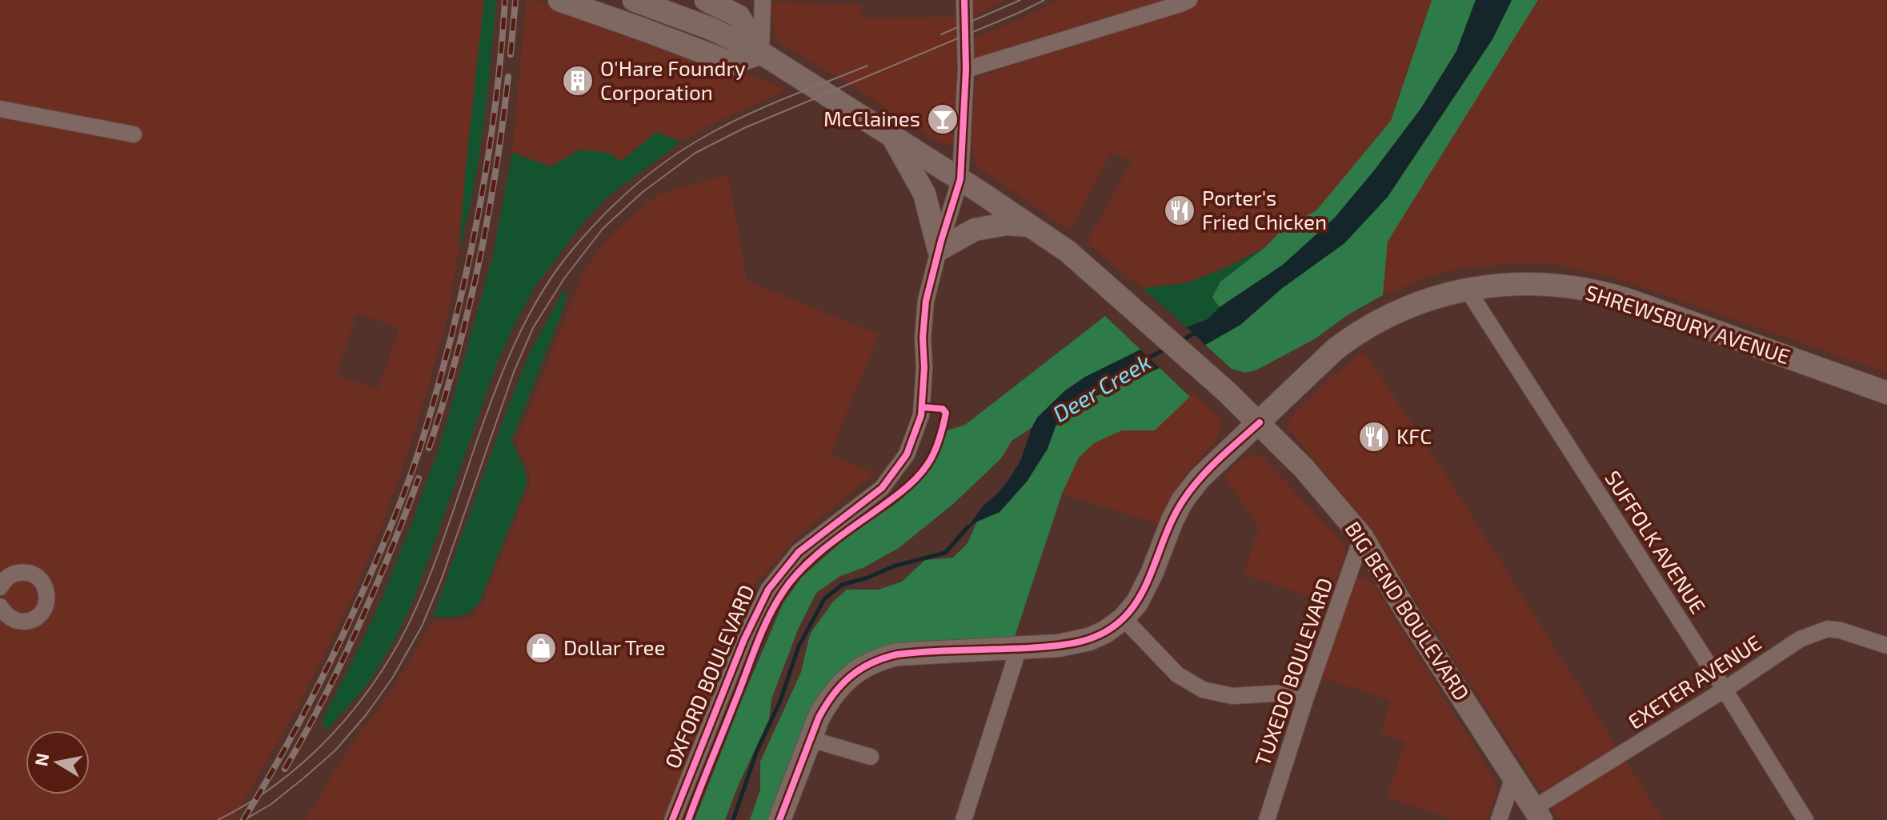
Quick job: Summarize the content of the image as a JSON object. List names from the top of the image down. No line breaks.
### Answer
{"streets":{"main road":["SHREWSBURY AVENUE","BIG BEND BOULEVARD"],"street":["SUFFOLK AVENUE","TUXEDO BOULEVARD","OXFORD BOULEVARD","EXETER AVENUE"]},"crossings":[["SHREWSBURY AVENUE","SUFFOLK AVENUE"],["SHREWSBURY AVENUE","BIG BEND BOULEVARD"],["SUFFOLK AVENUE","EXETER AVENUE"],["BIG BEND BOULEVARD","TUXEDO BOULEVARD"],["BIG BEND BOULEVARD","OXFORD BOULEVARD"],["BIG BEND BOULEVARD","EXETER AVENUE"]],"water":["Deer Creek"],"places":{"building":["O'Hare Foundry Corporation"],"bar":["McClaines"],"restaurant":["Porter's Fried Chicken","KFC"],"shop":["Dollar Tree"]},"north":"left"}
